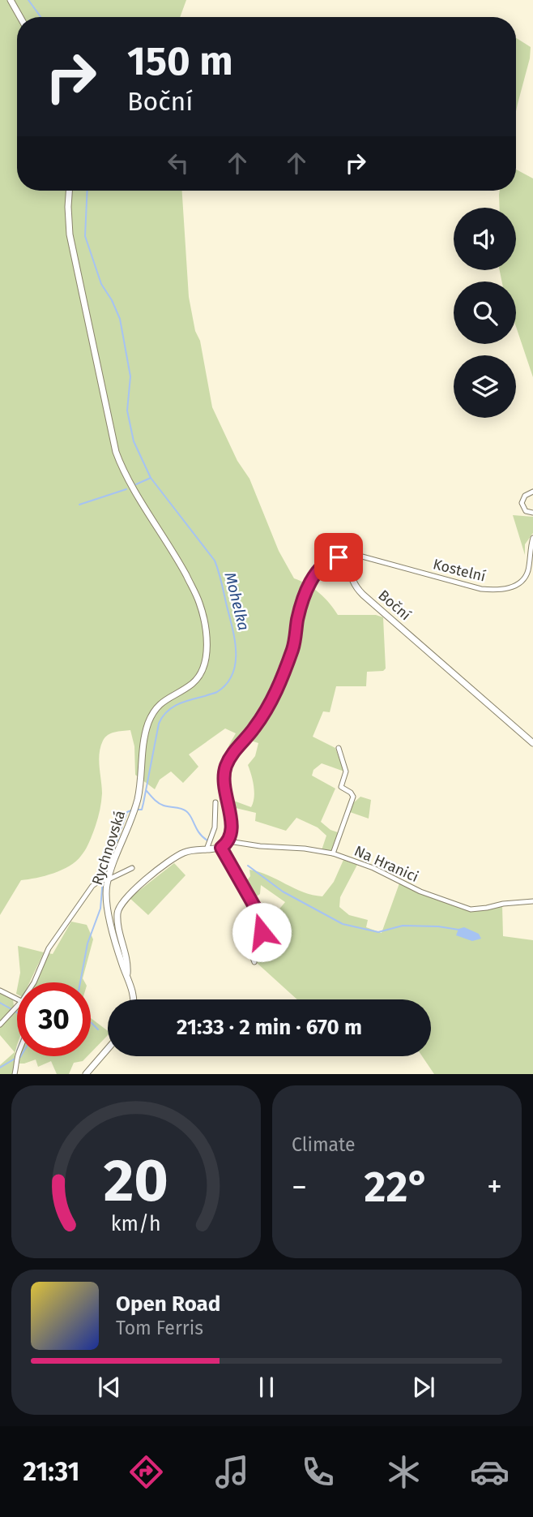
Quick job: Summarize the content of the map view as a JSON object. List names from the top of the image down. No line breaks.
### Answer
{"streets":{"street":["Kostelní","Boční","Rychnovská","Na Hranici"]},"crossings":[["Kostelní","Boční"]],"water":["Mohelka"],"page":{"turn":["150 m","Boční"],"limit":"30","trip":"21:33 · 2 min · 670 m","tile":"Climate","heat":["−","22°","+"],"song":["Open Road","Tom Ferris"],"tabs":"21:31","gauge":["20","km/h"]}}
